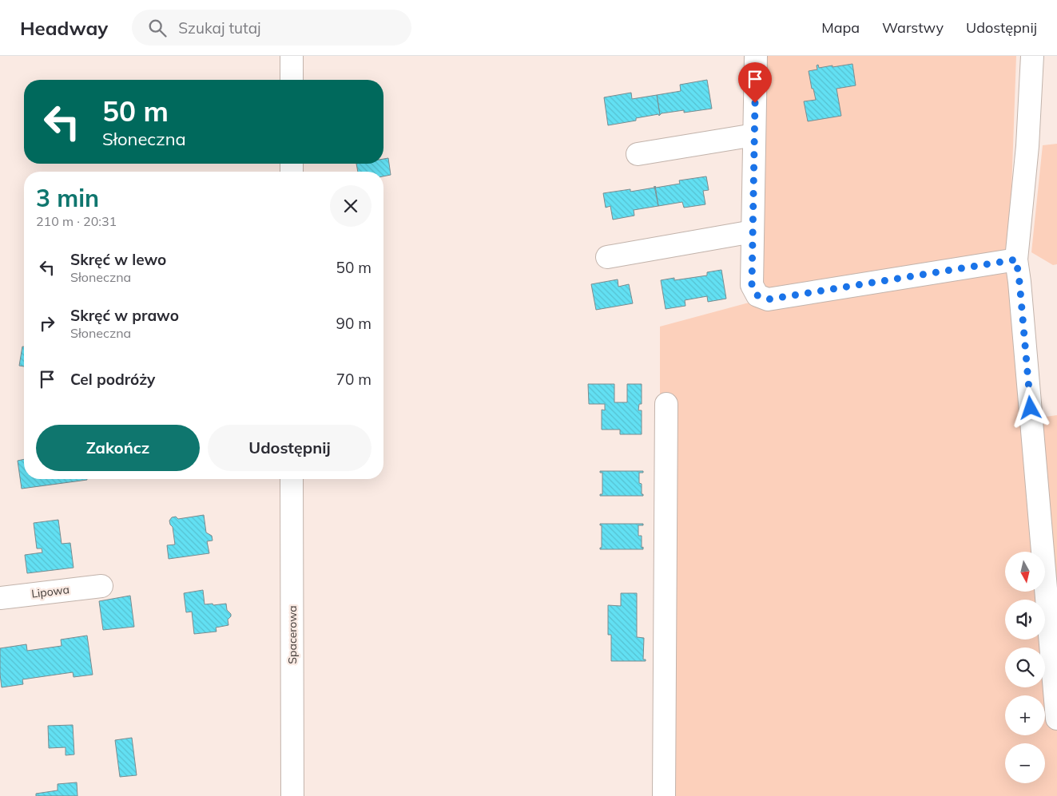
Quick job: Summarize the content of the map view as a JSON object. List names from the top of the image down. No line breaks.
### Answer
{"streets":{"street":["Lipowa","Spacerowa"]},"north":"bottom","page":{"header":"Headway","search":"Szukaj tutaj","nav":["Mapa","Warstwy","Udostępnij"],"turn":["50 m","Słoneczna"],"heading":["3 min","210 m · 20:31"],"list":[{"name":"Skręć w lewo","note":"Słoneczna","value":"50 m"},{"name":"Skręć w prawo","note":"Słoneczna","value":"90 m"},{"name":"Cel podróży","value":"70 m"}],"buttons":["Zakończ","Udostępnij"],"map_buttons":["+","−"]}}
